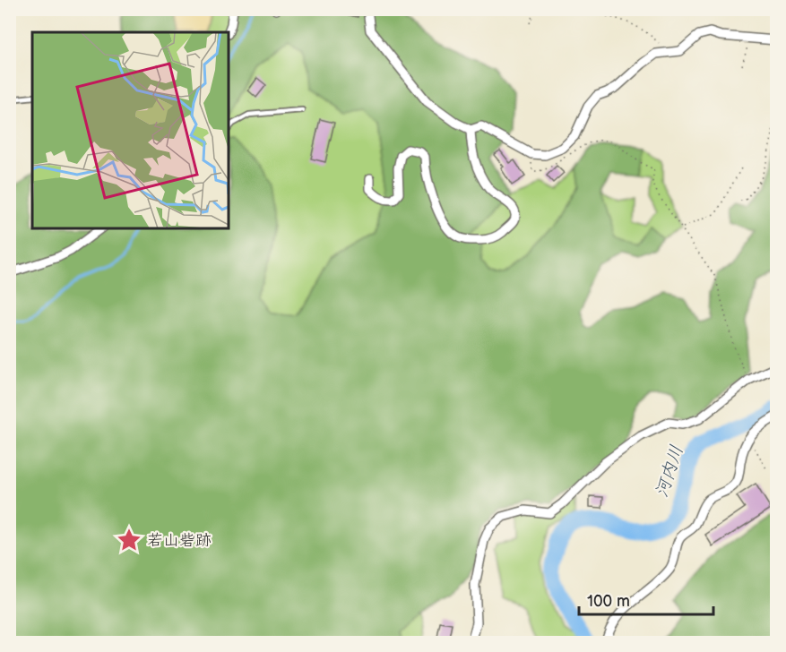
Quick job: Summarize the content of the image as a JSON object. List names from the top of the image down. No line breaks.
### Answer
{"water":["河内川"],"places":{"place":["若山砦跡"]},"scale_bar":"100 m"}
